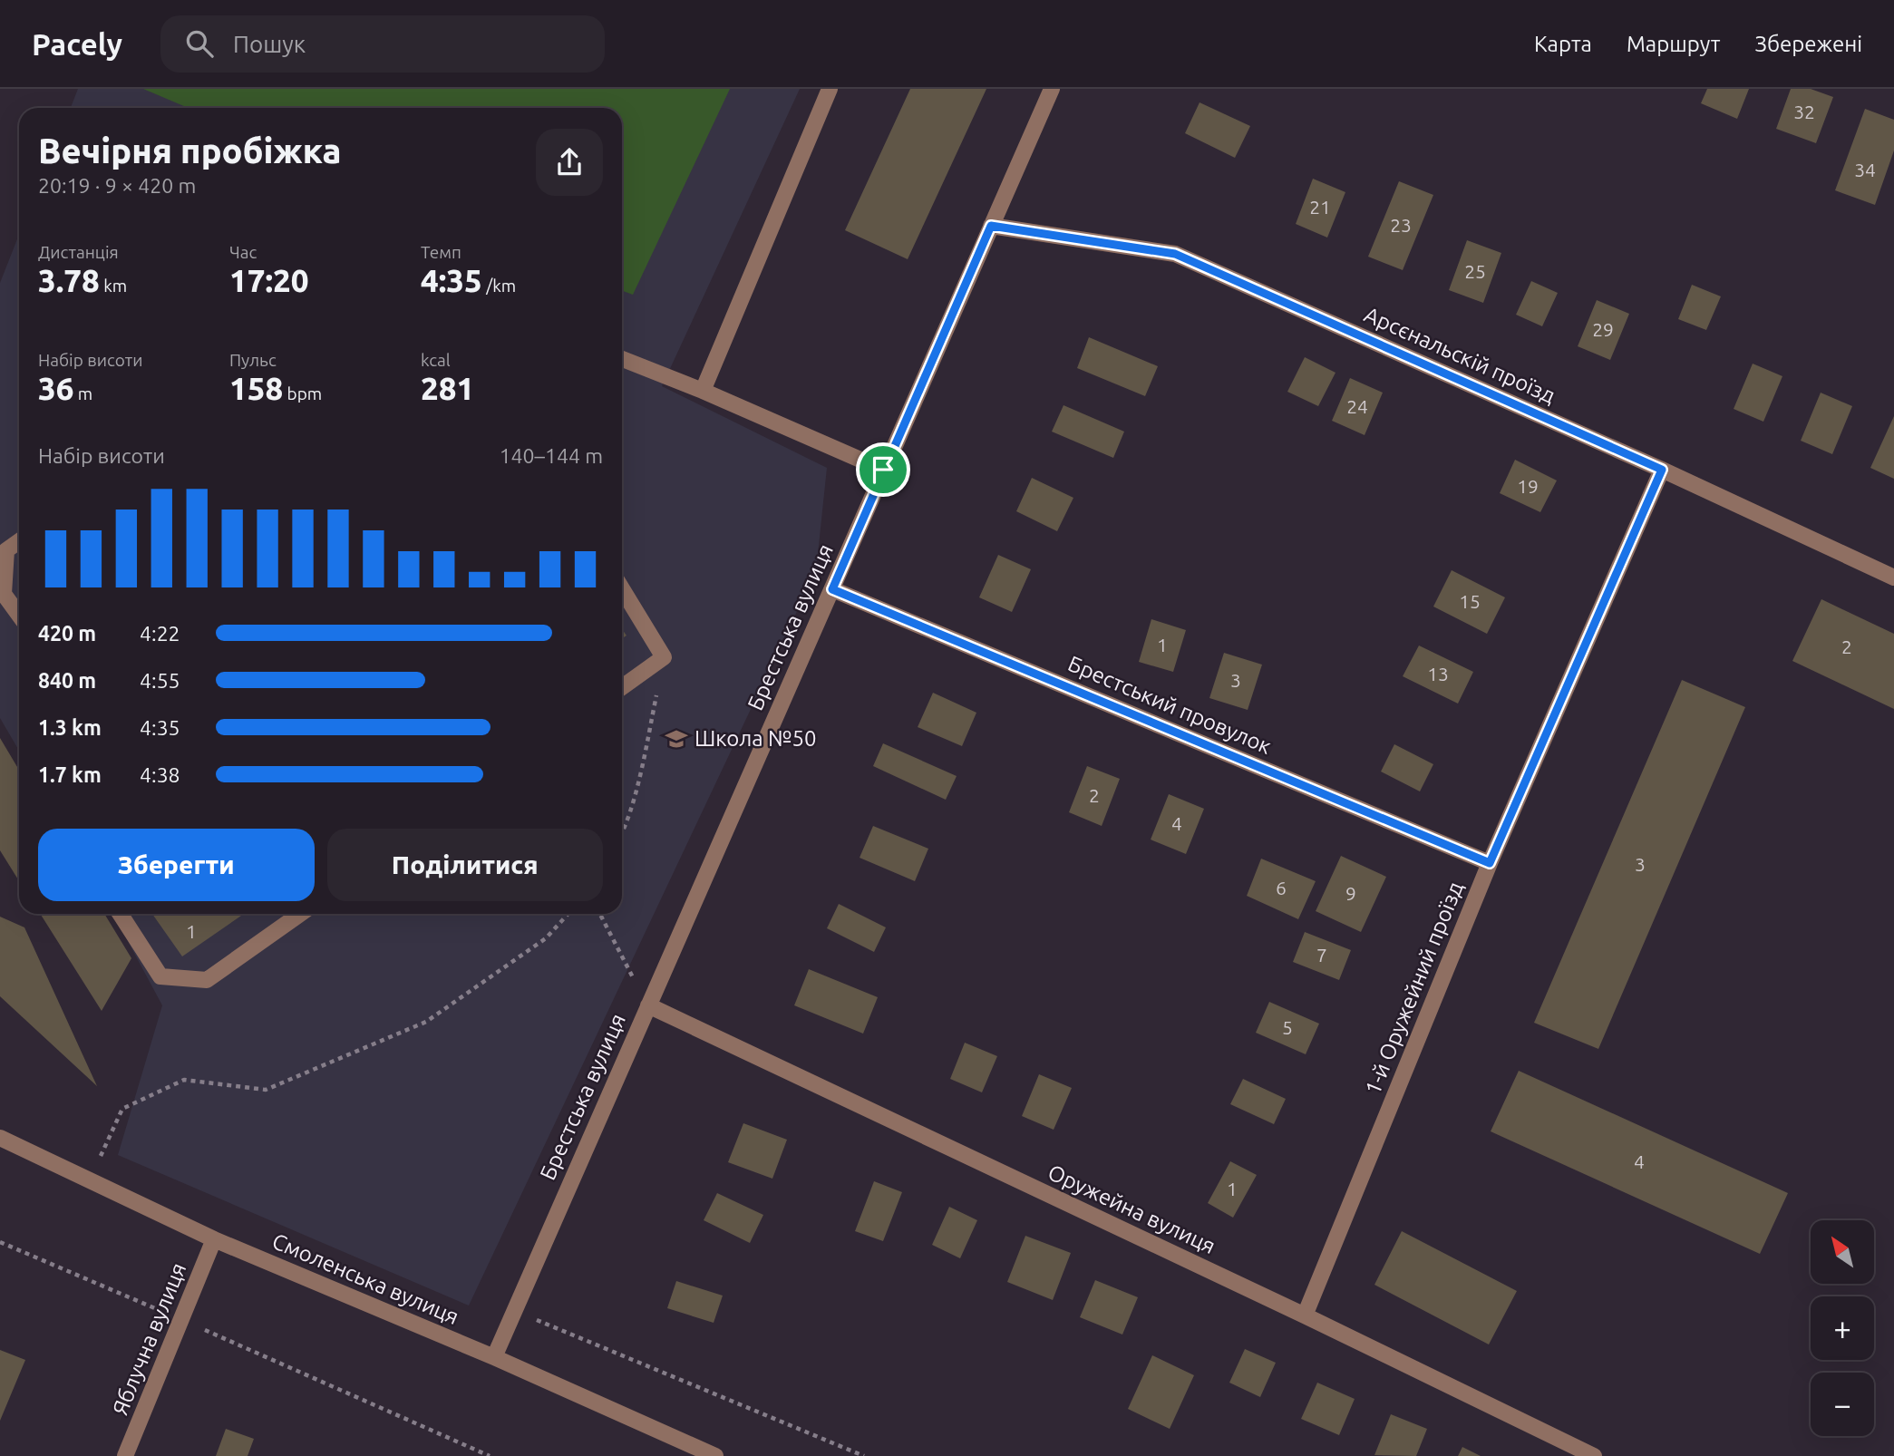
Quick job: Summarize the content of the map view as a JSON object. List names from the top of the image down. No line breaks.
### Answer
{"streets":{"street":["Арсєнальскій проїзд","Брестська вулиця","Брестський провулок","1-й Оружейний проїзд","Оружейна вулиця","Смоленська вулиця","Яблучна вулиця"]},"crossings":[["Арсєнальскій проїзд","Брестська вулиця"],["Арсєнальскій проїзд","1-й Оружейний проїзд"],["Брестська вулиця","Брестський провулок"],["Брестська вулиця","Оружейна вулиця"],["Брестська вулиця","Смоленська вулиця"],["Брестський провулок","1-й Оружейний проїзд"],["1-й Оружейний проїзд","Оружейна вулиця"],["Смоленська вулиця","Яблучна вулиця"]],"places":{"school or university":["Школа №50"]},"house_numbers":["32","34","21","23","25","29","24","19","15","1","2","13","3","2","4","3","6","9","1","7","5","4","1"],"north":"top left","page":{"header":"Pacely","search":"Пошук","nav":["Карта","Маршрут","Збережені"],"heading":["Вечірня пробіжка","20:19 · 9 × 420 m"],"stats":[["Дистанція","3.78 km"],["Час","17:20"],["Темп","4:35 /km"],["Набір висоти","36 m"],["Пульс","158 bpm"],["kcal","281"]],"chart":["Набір висоти","140–144 m"],"list":[{"name":"420 m","note":"4:22"},{"name":"840 m","note":"4:55"},{"name":"1.3 km","note":"4:35"},{"name":"1.7 km","note":"4:38"}],"buttons":["Зберегти","Поділитися"],"map_buttons":["+","−"]}}
